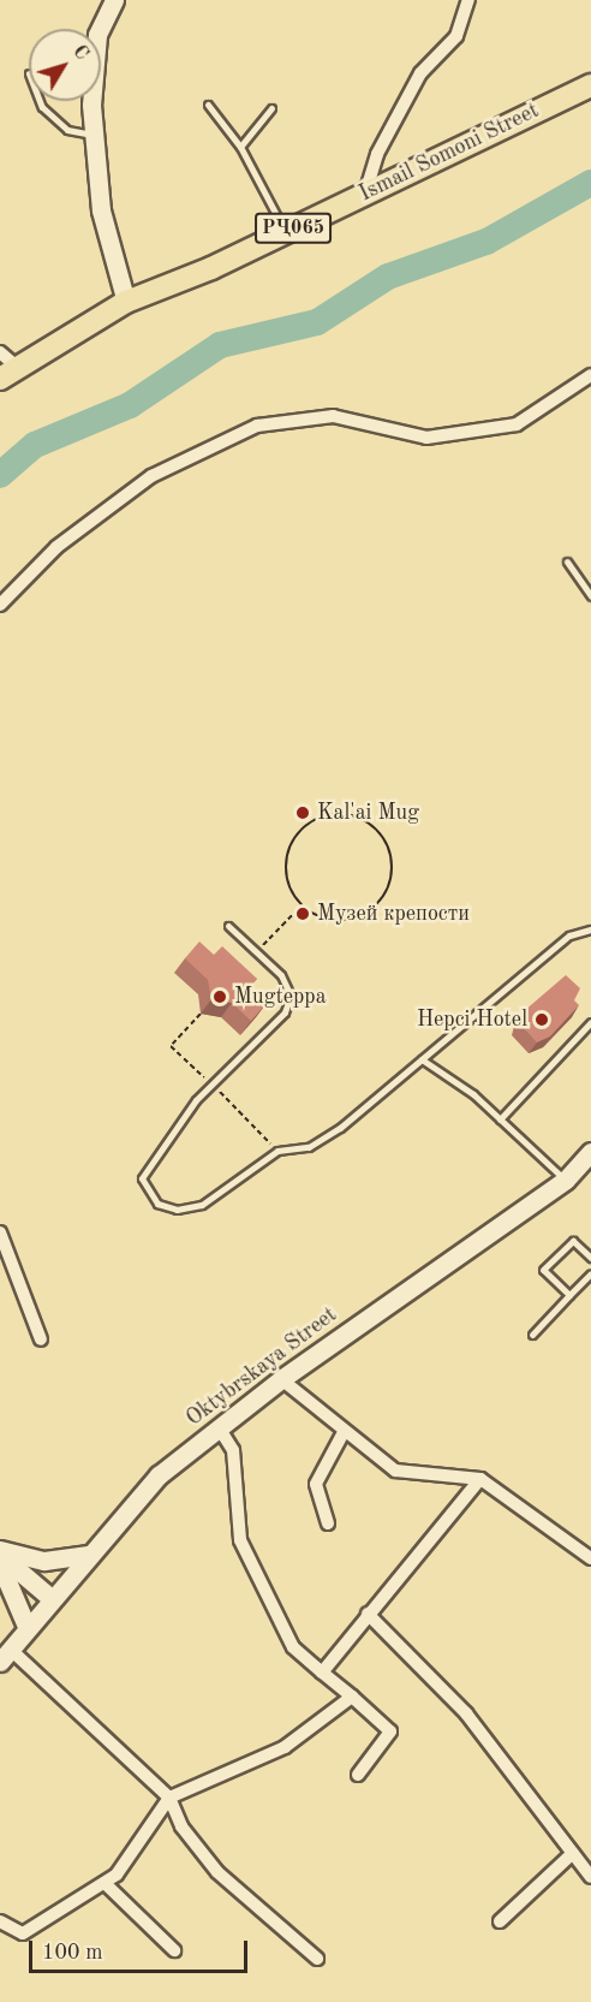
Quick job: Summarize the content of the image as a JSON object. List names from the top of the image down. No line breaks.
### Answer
{"streets":{"main road":["Ismail Somoni Street","РҶ065","Oktybrskaya Street"]},"places":["Kal'ai Mug","Музей крепости","Mugteppa","Hepci Hotel"],"scale_bar":"100 m","north":"top right"}
